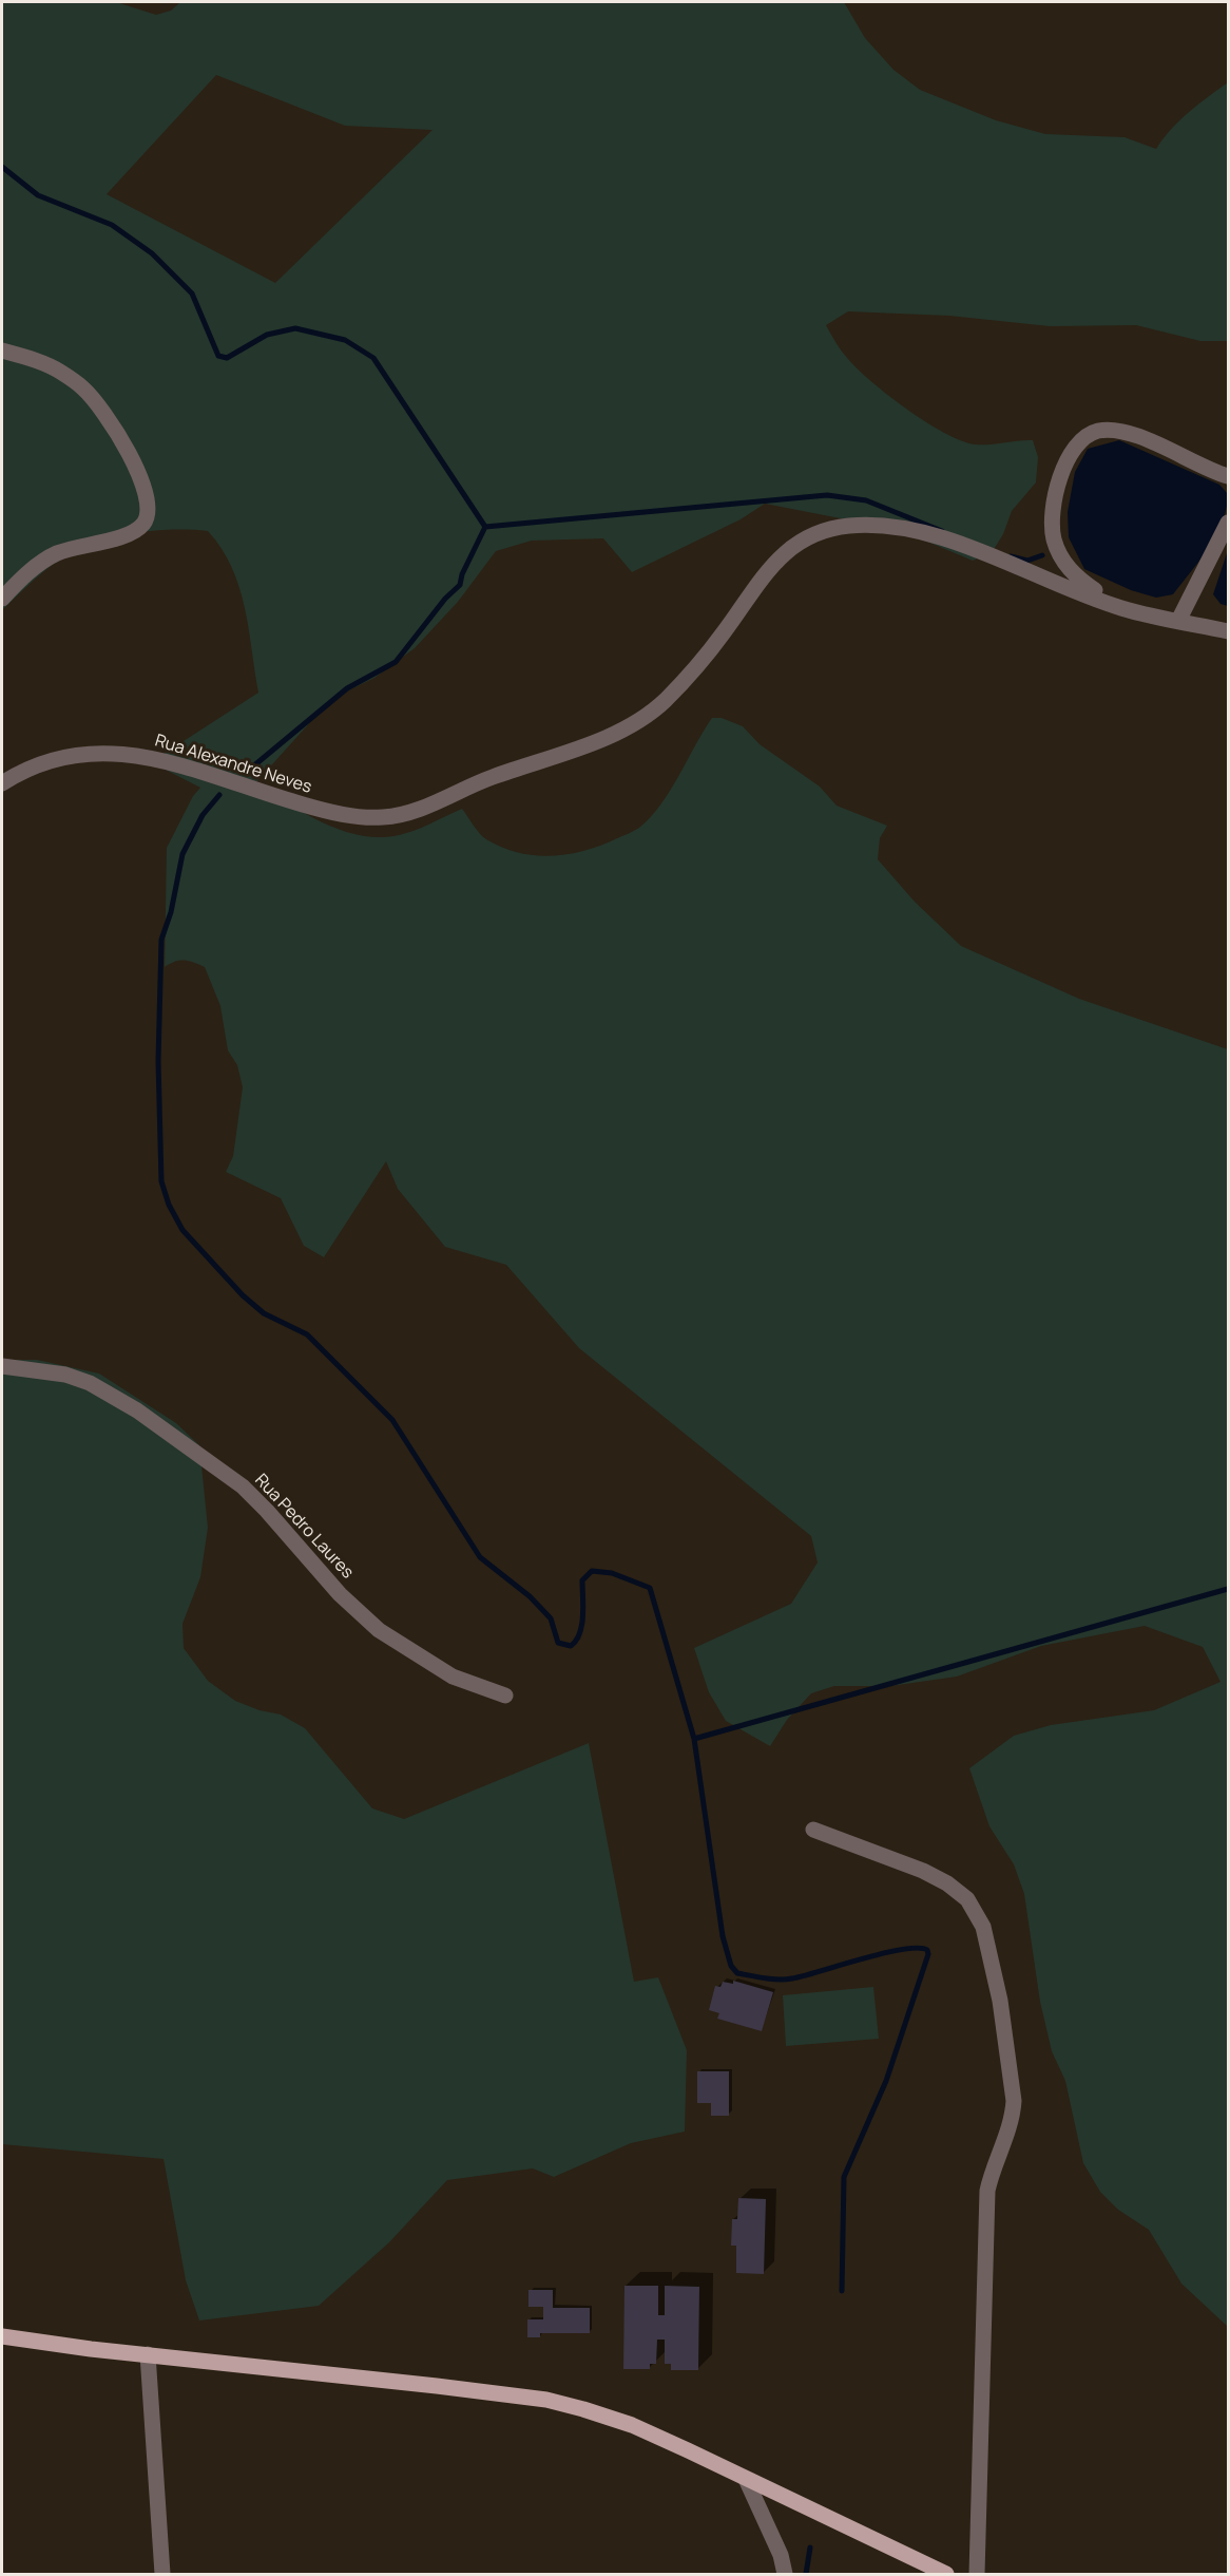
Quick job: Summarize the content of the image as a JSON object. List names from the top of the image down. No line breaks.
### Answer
{"streets":{"street":["Rua Alexandre Neves","Rua Pedro Laures"]}}
